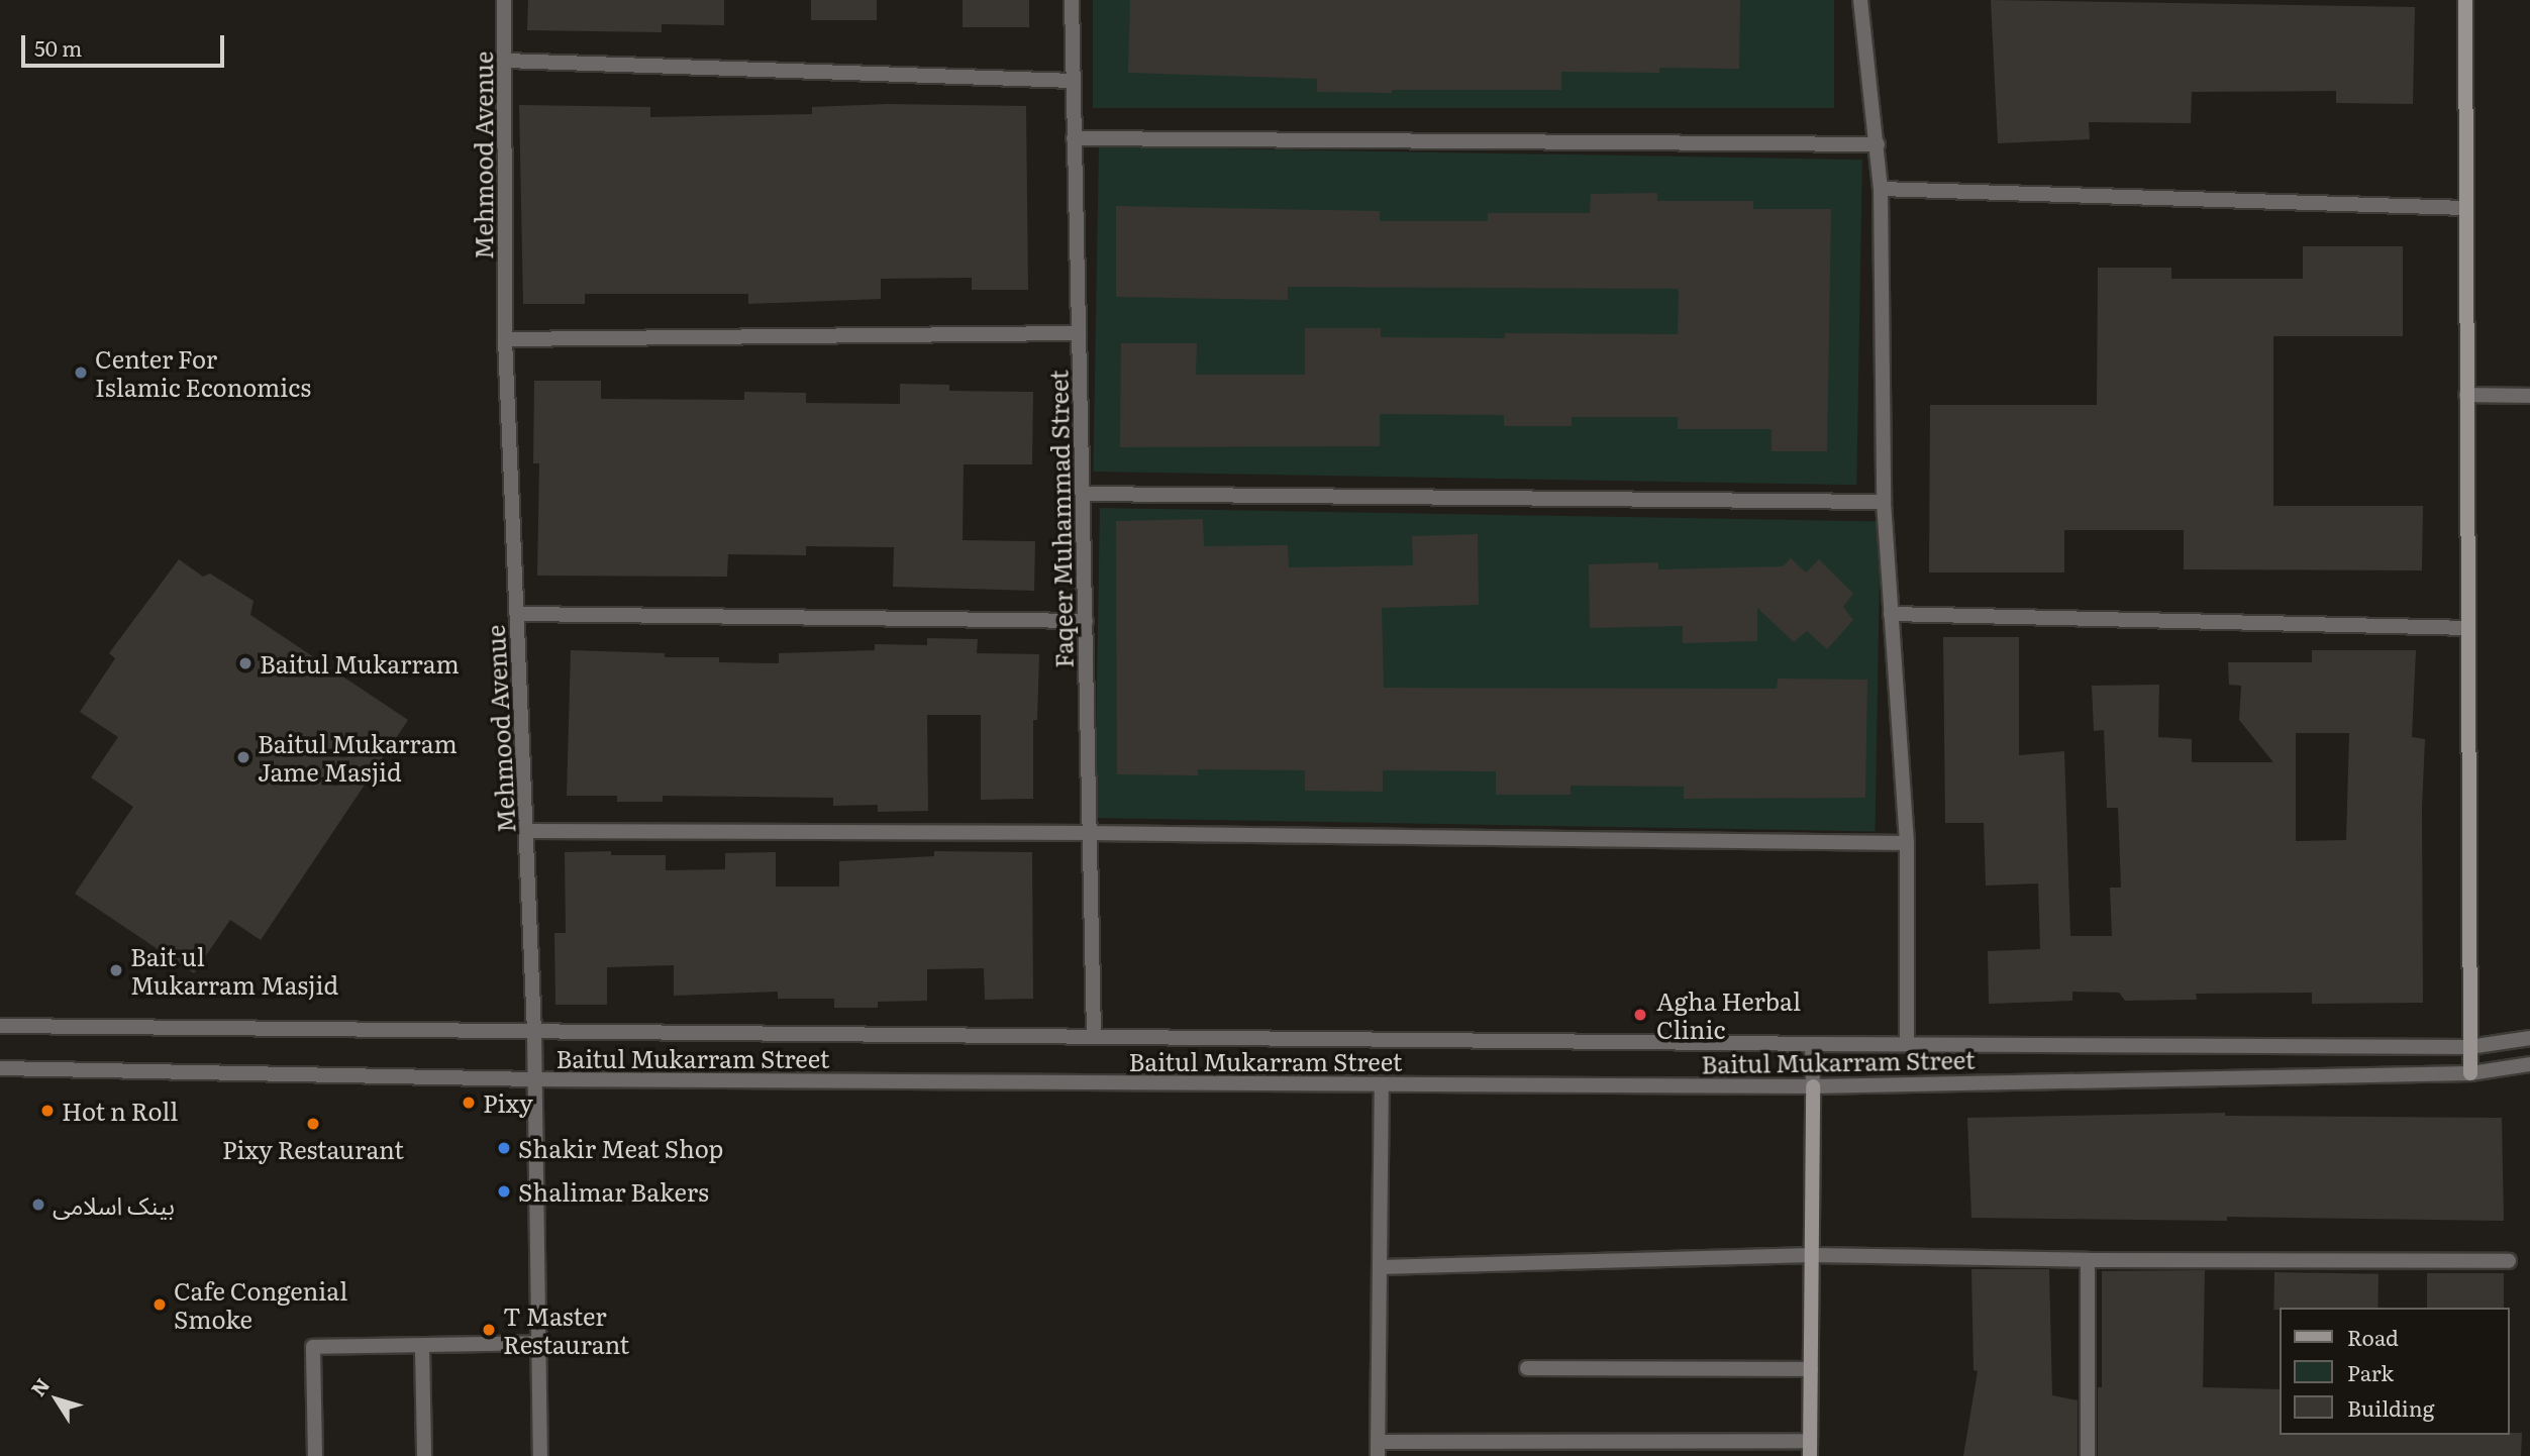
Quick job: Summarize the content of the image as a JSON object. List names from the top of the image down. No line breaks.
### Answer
{"streets":{"street":["Mehmood Avenue","Faqeer Muhammad Street","Baitul Mukarram Street"]},"crossings":[["Mehmood Avenue","Baitul Mukarram Street"],["Faqeer Muhammad Street","Baitul Mukarram Street"]],"places":["Center For Islamic Economics","Baitul Mukarram","Baitul Mukarram Jame Masjid","Bait ul Mukarram Masjid","Agha Herbal Clinic","Pixy","Hot n Roll","Pixy Restaurant","Shakir Meat Shop","Shalimar Bakers","بینک اسلامی","Cafe Congenial Smoke","T Master Restaurant"],"legend":["Road","Park","Building"],"scale_bar":"50 m","north":"top left"}
